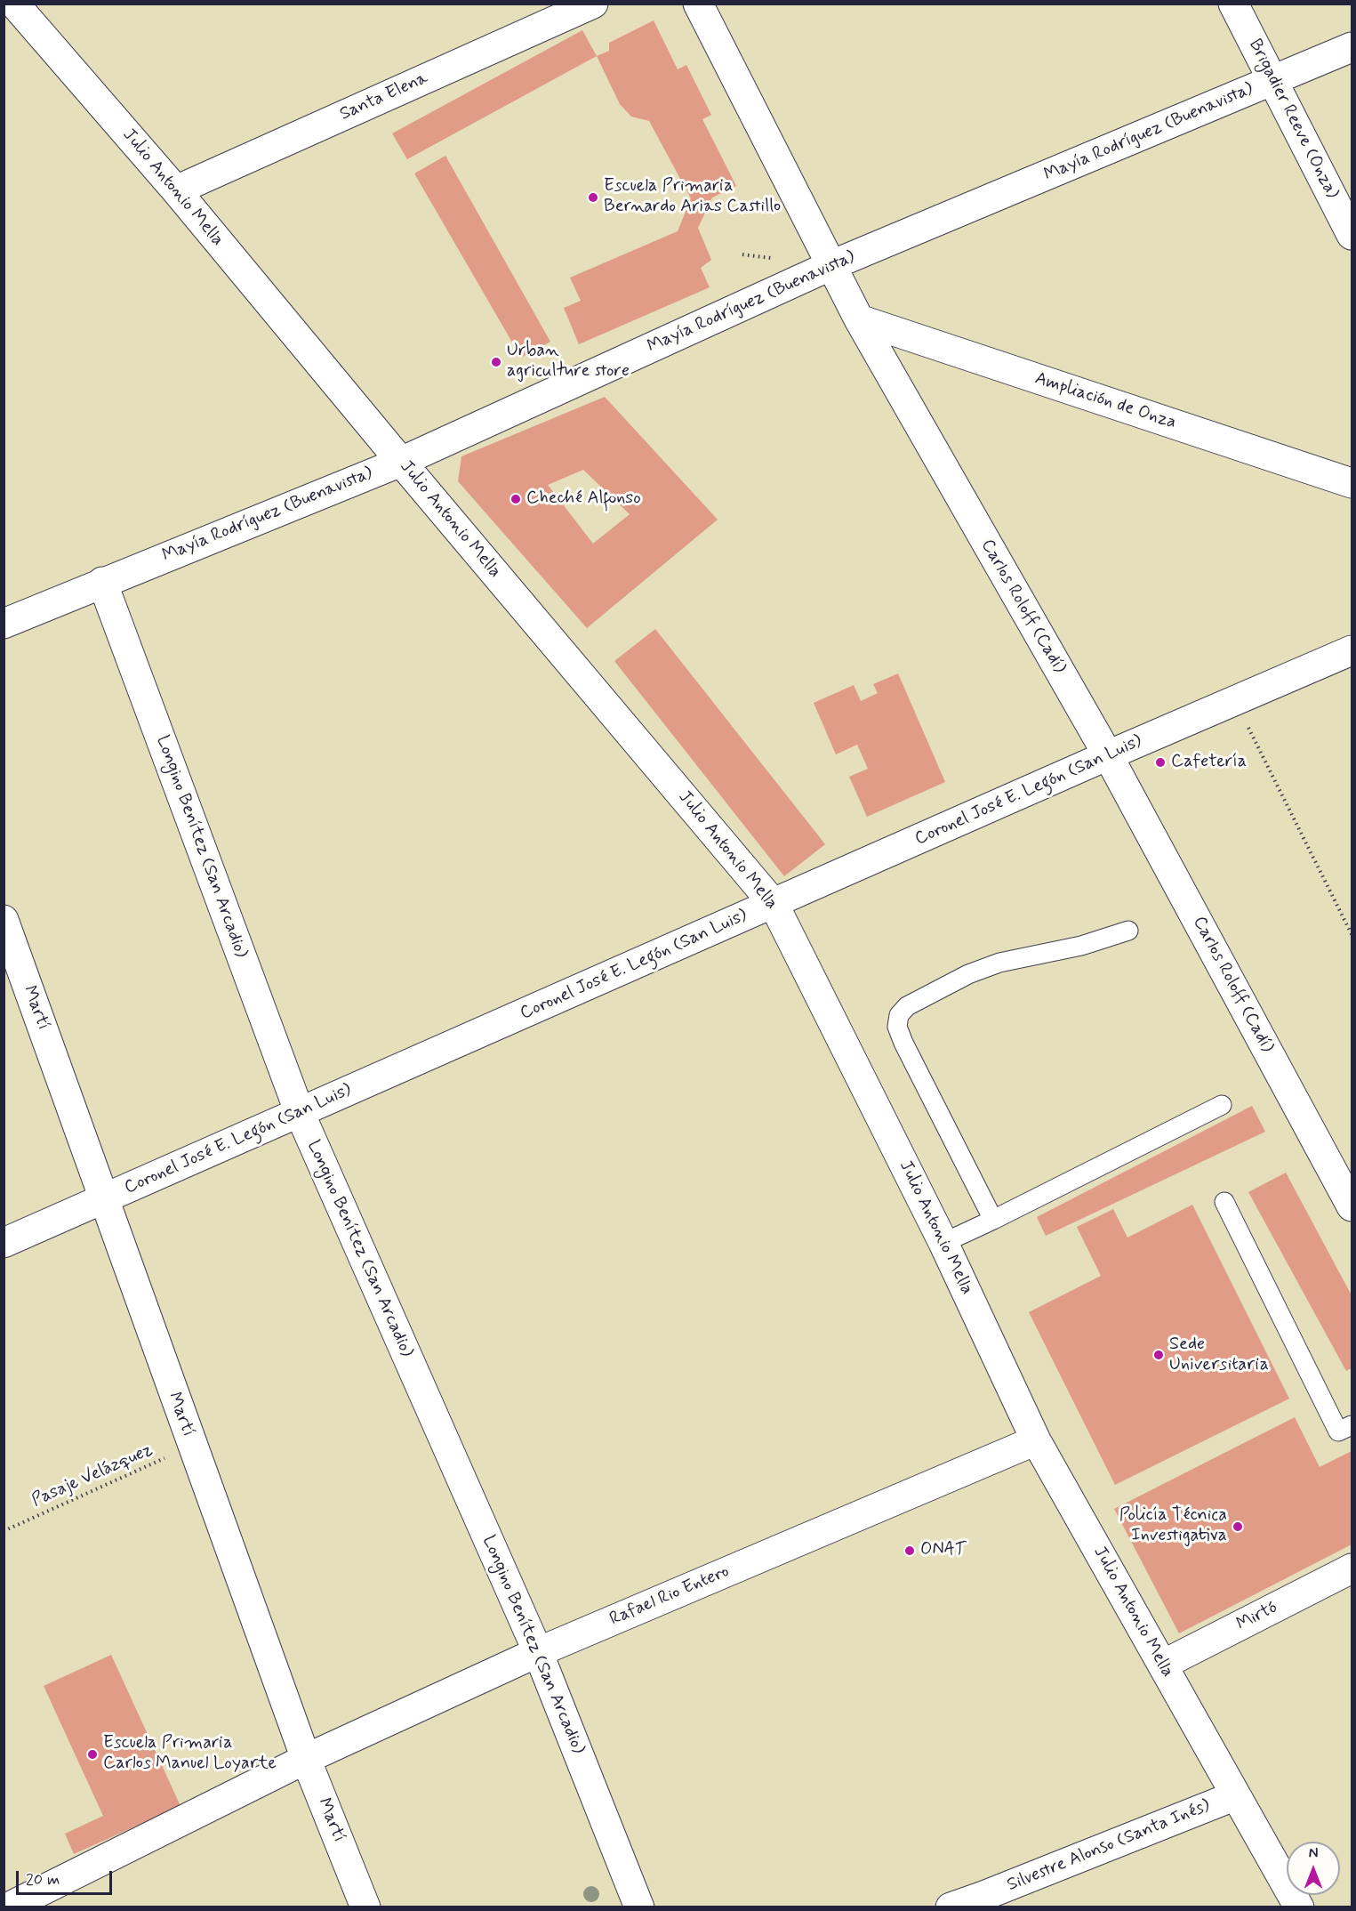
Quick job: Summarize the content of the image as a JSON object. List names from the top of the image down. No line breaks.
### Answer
{"streets":{"street":["Santa Elena","Brigadier Reeve (Onza)","Mayía Rodríguez (Buenavista)","Julio Antonio Mella","Ampliación de Onza","Carlos Roloff (Cadí)","Coronel José E. Legón (San Luis)","Longino Benítez (San Arcadio)","Martí","Rafael Rio Entero","Mirtó","Silvestre Alonso (Santa Inés)"],"path":["Pasaje Velázquez"]},"crossings":[["Santa Elena","Julio Antonio Mella"],["Brigadier Reeve (Onza)","Mayía Rodríguez (Buenavista)"],["Mayía Rodríguez (Buenavista)","Julio Antonio Mella"],["Mayía Rodríguez (Buenavista)","Carlos Roloff (Cadí)"],["Mayía Rodríguez (Buenavista)","Longino Benítez (San Arcadio)"],["Julio Antonio Mella","Coronel José E. Legón (San Luis)"],["Julio Antonio Mella","Rafael Rio Entero"],["Julio Antonio Mella","Mirtó"],["Julio Antonio Mella","Silvestre Alonso (Santa Inés)"],["Ampliación de Onza","Carlos Roloff (Cadí)"],["Carlos Roloff (Cadí)","Coronel José E. Legón (San Luis)"],["Coronel José E. Legón (San Luis)","Longino Benítez (San Arcadio)"],["Coronel José E. Legón (San Luis)","Martí"],["Longino Benítez (San Arcadio)","Rafael Rio Entero"],["Martí","Pasaje Velázquez"],["Martí","Rafael Rio Entero"]],"places":["Escuela Primaria Bernardo Arias Castillo","Urban agriculture store","Cheché Alfonso","Cafetería","Sede Universitaria","Policía Técnica Investigativa","ONAT","Escuela Primaria Carlos Manuel Loyarte"],"scale_bar":"20 m","north":"top"}
